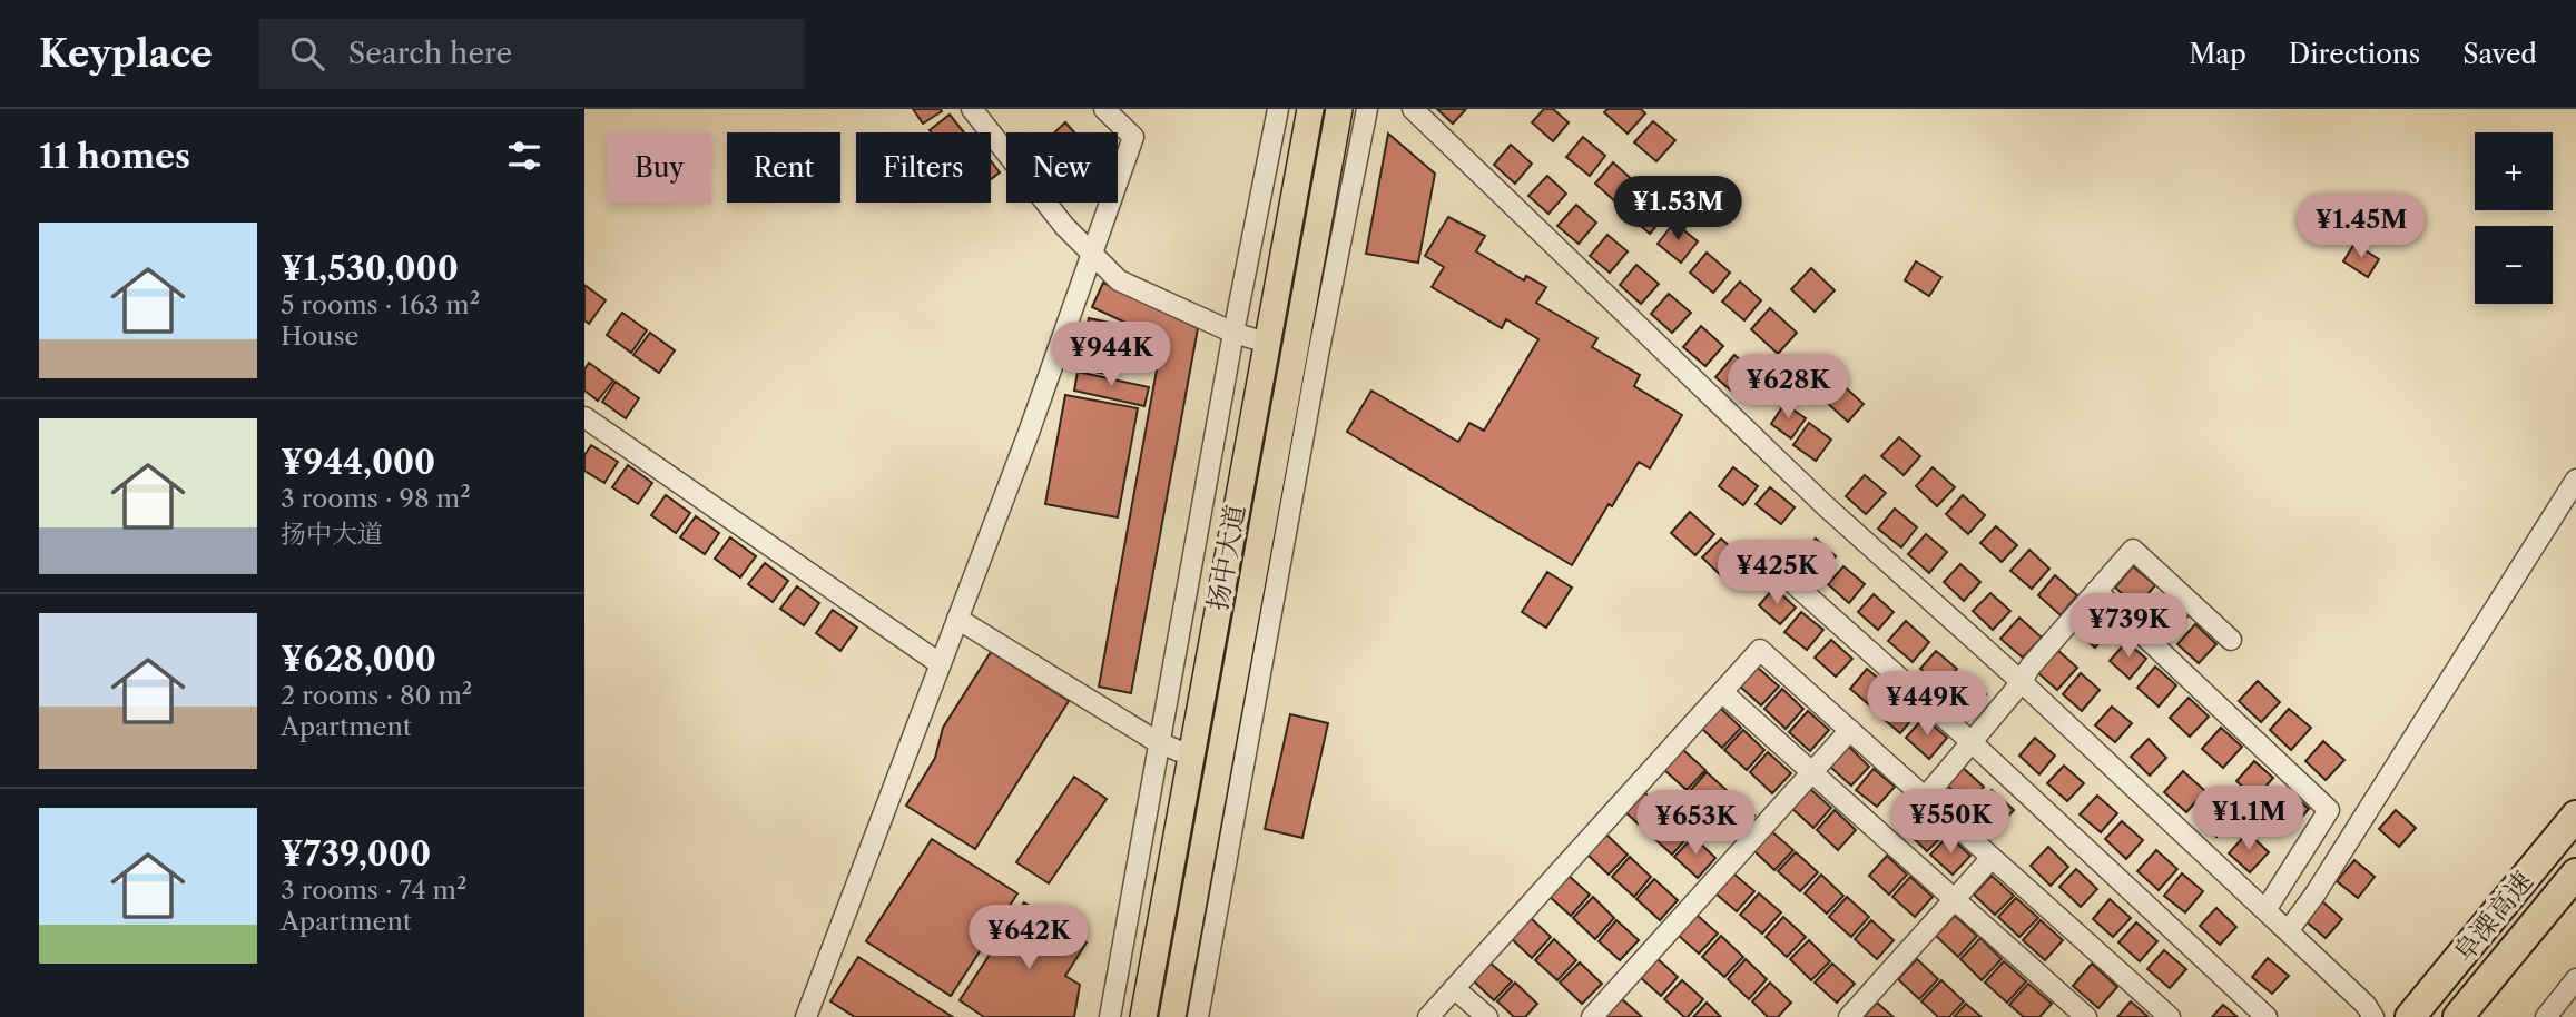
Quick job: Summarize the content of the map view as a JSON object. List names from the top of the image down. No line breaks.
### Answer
{"streets":{"highway":["阜溧高速"],"main road":["扬中大道"]},"page":{"header":"Keyplace","search":"Search here","nav":["Map","Directions","Saved"],"heading":"11 homes","map_buttons":["+","−"],"chip":["Buy","Rent","Filters","New"],"price":["¥1.53M","¥1.45M","¥944K","¥628K","¥425K","¥739K","¥449K","¥1.1M","¥550K","¥653K","¥642K"],"list":[{"name":"¥1,530,000","note":"5 rooms · 163 m² · House"},{"name":"¥944,000","note":"3 rooms · 98 m² · 扬中大道"},{"name":"¥628,000","note":"2 rooms · 80 m² · Apartment"},{"name":"¥739,000","note":"3 rooms · 74 m² · Apartment"}]}}
